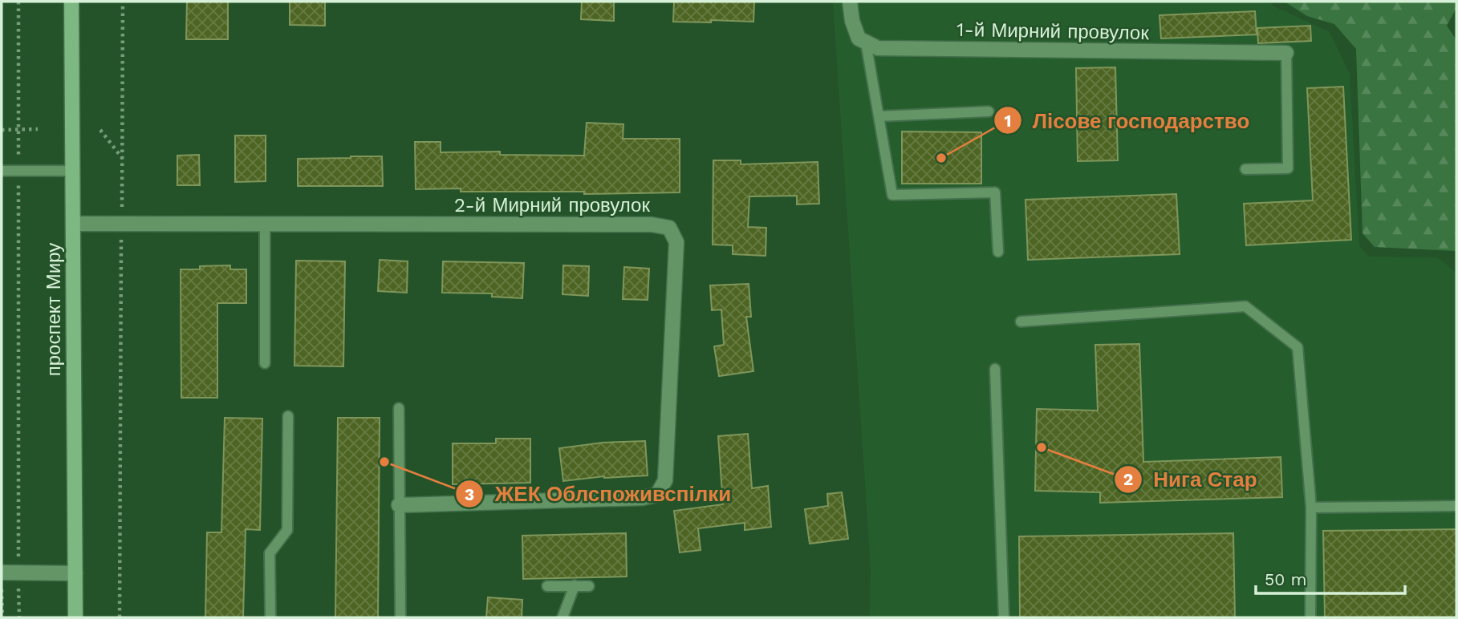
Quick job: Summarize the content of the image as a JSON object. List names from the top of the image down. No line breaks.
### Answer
{"streets":{"main road":["проспект Миру"],"street":["1-й Мирний провулок","2-й Мирний провулок"]},"crossings":[["2-й Мирний провулок","проспект Миру"]],"places":["Лісове господарство","Нига Стар","ЖЕК Облспоживспілки"],"scale_bar":"50 m"}
